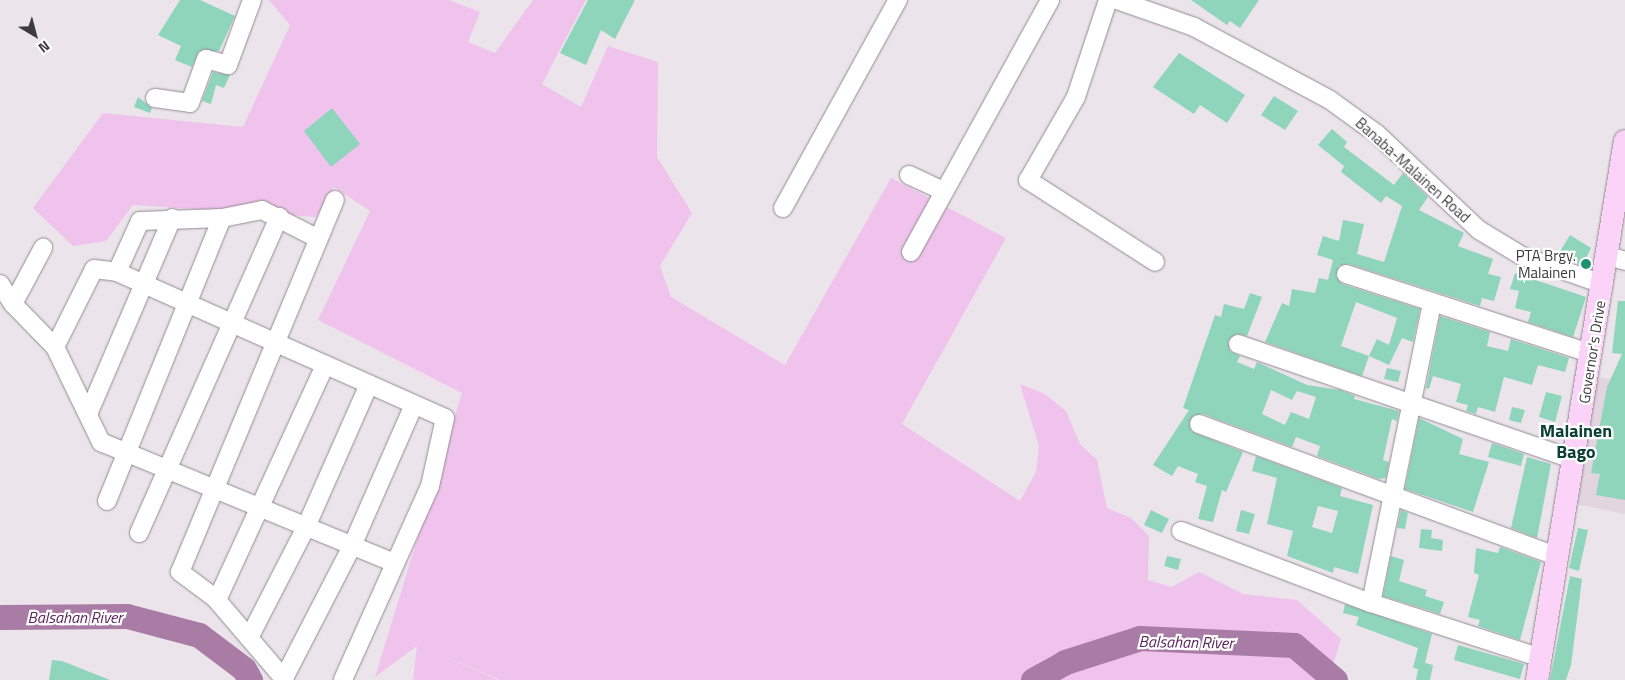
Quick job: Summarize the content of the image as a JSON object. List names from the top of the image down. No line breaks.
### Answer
{"streets":{"main road":["Governor's Drive"],"street":["Banaba-Malainen Road"]},"crossings":[["Banaba-Malainen Road","Governor's Drive"]],"districts":["Malainen Bago"],"water":["Balsahan River"],"places":["PTA Brgy. Malainen"],"north":"bottom right"}
